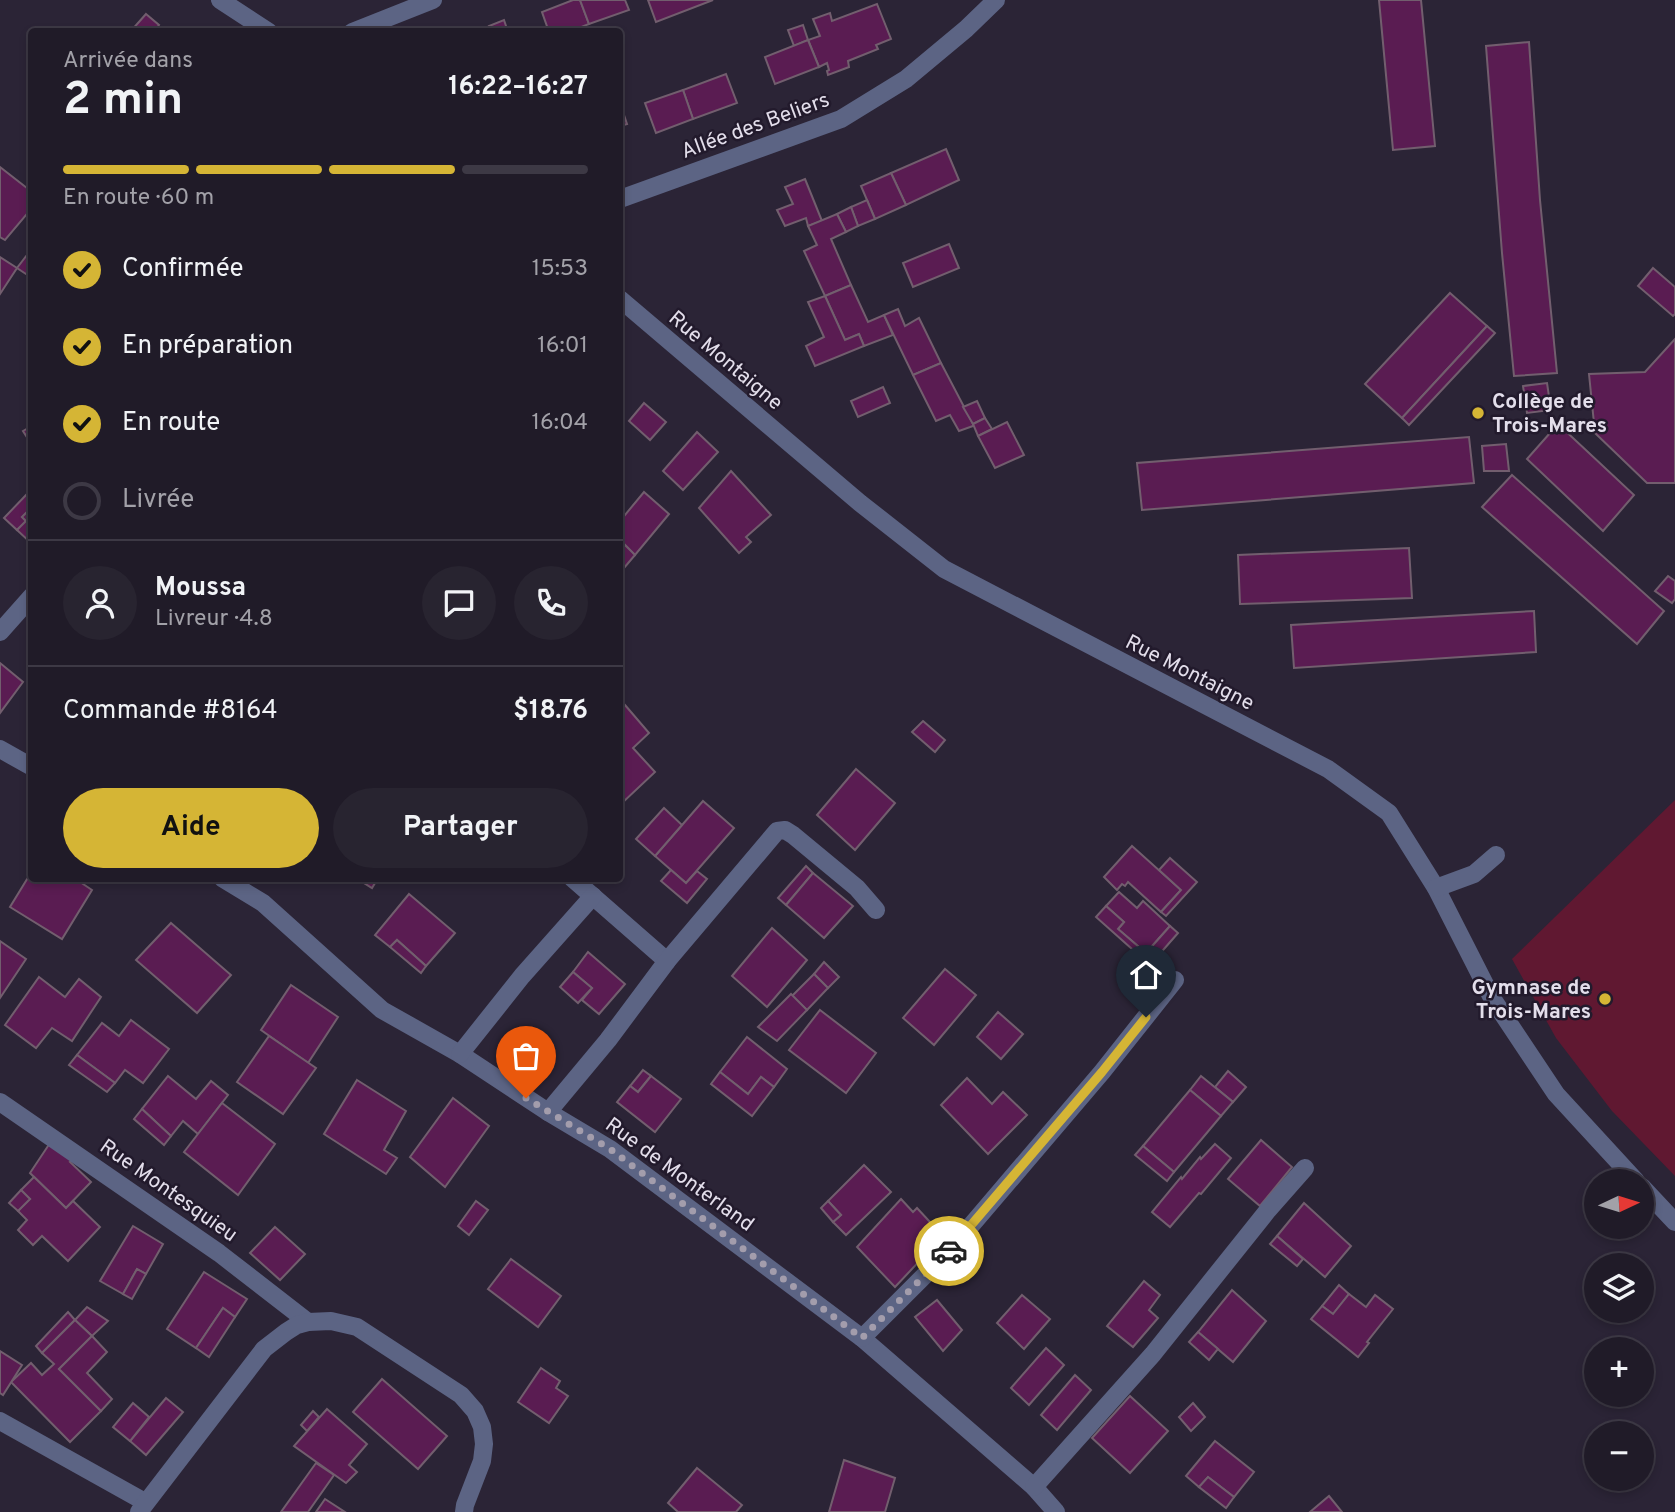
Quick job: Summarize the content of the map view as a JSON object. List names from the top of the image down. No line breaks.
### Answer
{"streets":{"street":["Allée des Beliers","Rue Montaigne","Rue de Monterland","Rue Montesquieu"]},"places":["Collège de Trois-Mares","Gymnase de Trois-Mares"],"north":"right","page":{"heading":["2 min","Arrivée dans","16:22–16:27"],"panel":["Moussa","Livreur · 4.8","Commande #8164","$18.76"],"bar":"En route · 60 m","list":[["Confirmée","15:53"],["En préparation","16:01"],["En route","16:04"],"Livrée"],"buttons":["Aide","Partager"],"map_buttons":["+","−"]}}
